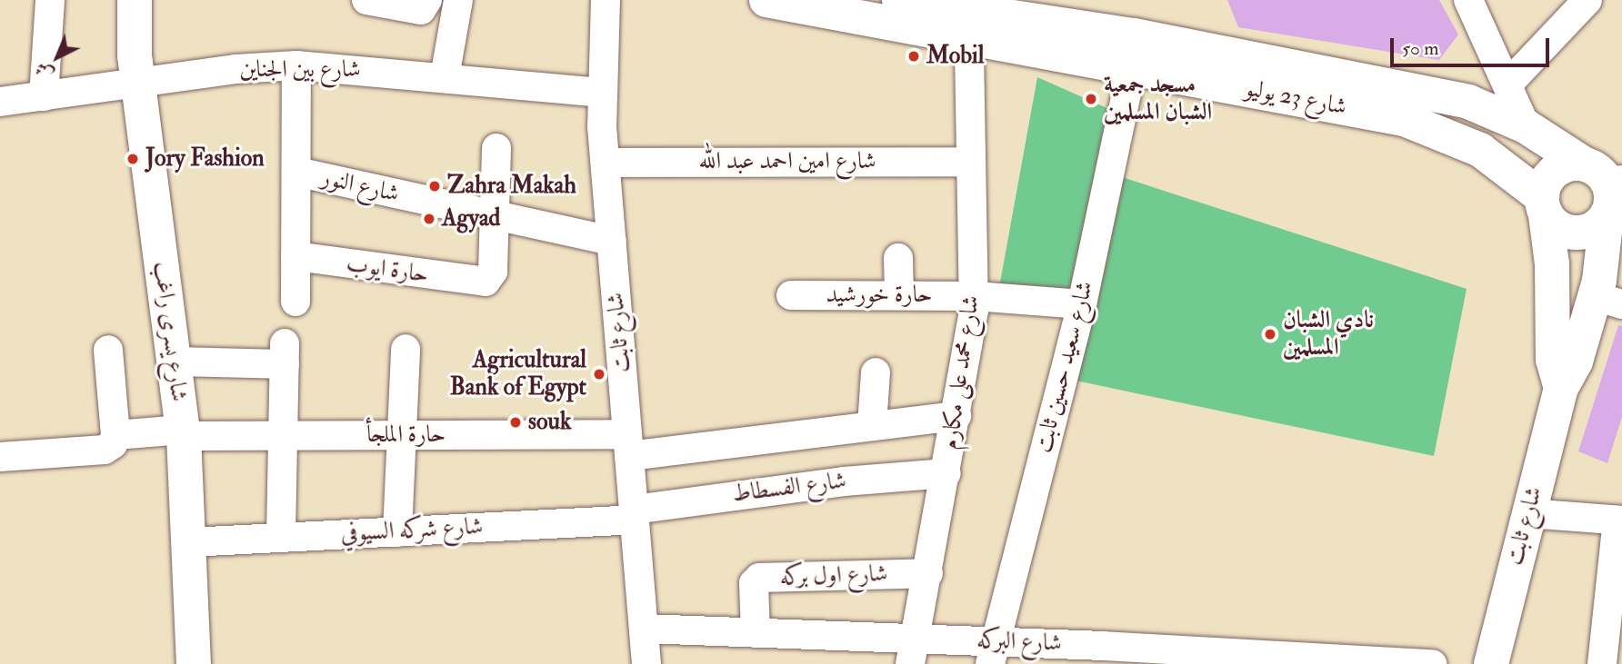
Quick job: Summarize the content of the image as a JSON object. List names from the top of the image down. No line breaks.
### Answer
{"streets":{"main road":["شارع 23 يوليو","شارع يسرى راغب","شارع ثابت"],"street":["شارع بين الجناين","شارع امين احمد عبد الله","شارع النور","حارة ايوب","حارة خورشيد","شارع سعيد حسين ثابت","شارع محمد على مكارم","حارة الملجأ","شارع الفسطاط","شارع شركه السيوفي","شارع اول بركه","شارع البركه"]},"crossings":[["شارع بين الجناين","شارع يسرى راغب"],["شارع بين الجناين","شارع ثابت"],["شارع 23 يوليو","شارع ثابت"],["شارع 23 يوليو","شارع سعيد حسين ثابت"],["شارع 23 يوليو","شارع محمد على مكارم"],["شارع امين احمد عبد الله","شارع ثابت"],["شارع امين احمد عبد الله","شارع محمد على مكارم"],["شارع النور","حارة ايوب"],["شارع النور","شارع ثابت"],["حارة خورشيد","شارع سعيد حسين ثابت"],["حارة خورشيد","شارع محمد على مكارم"],["شارع يسرى راغب","حارة الملجأ"],["شارع يسرى راغب","شارع شركه السيوفي"],["شارع ثابت","حارة الملجأ"],["شارع ثابت","شارع الفسطاط"],["شارع ثابت","شارع شركه السيوفي"],["شارع ثابت","شارع البركه"],["شارع سعيد حسين ثابت","شارع البركه"],["شارع محمد على مكارم","حارة الملجأ"],["شارع محمد على مكارم","شارع الفسطاط"],["شارع محمد على مكارم","شارع اول بركه"],["شارع محمد على مكارم","شارع البركه"],["شارع الفسطاط","شارع شركه السيوفي"],["شارع اول بركه","شارع البركه"]],"places":["Mobil","مسجد جمعية الشبان المسلمين","Jory Fashion","Zahra Makah","Agyad","نادي الشبان المسلمين","Agricultural Bank of Egypt","souk"],"scale_bar":"50 m","north":"bottom left"}
